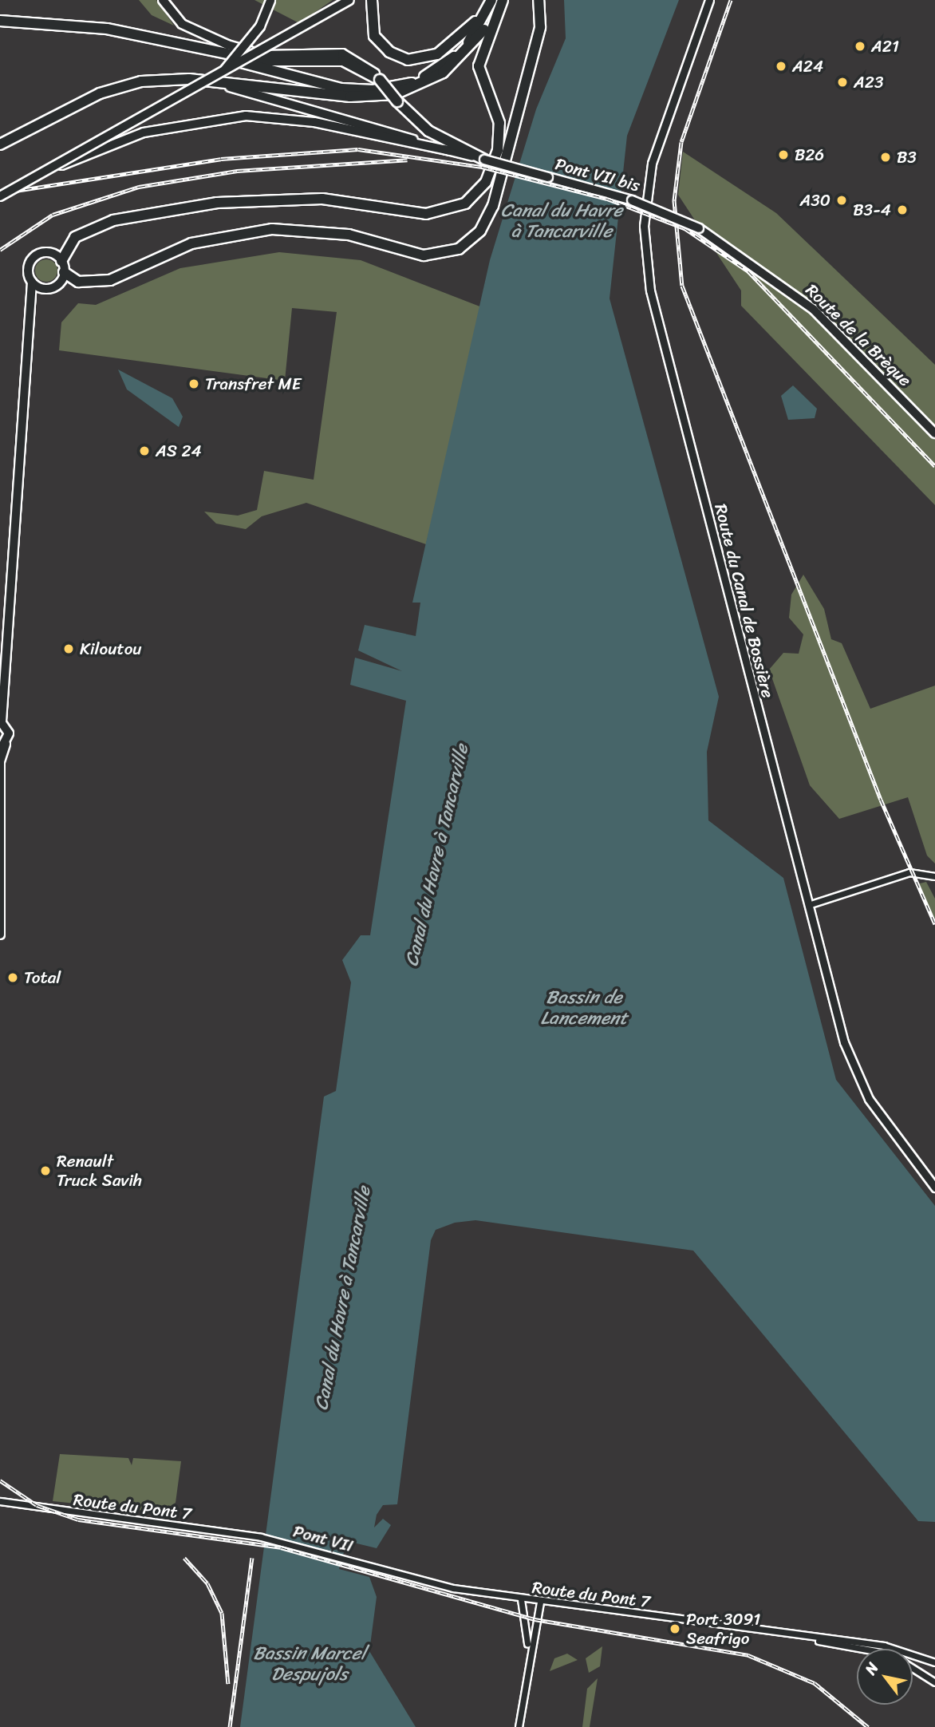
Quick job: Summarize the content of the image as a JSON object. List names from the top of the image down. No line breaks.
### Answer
{"streets":{"main road":["Pont VII bis","Route de la Brèque"],"street":["Route du Canal de Bossière","Route du Pont 7","Pont VII"]},"crossings":[["Pont VII bis","Route de la Brèque"],["Route du Pont 7","Pont VII"]],"water":["Canal du Havre à Tancarville","Bassin de Lancement","Bassin Marcel Despujols"],"places":["A21","A24","A23","B26","B3","A30","B3-4","Transfret ME","AS 24","Kiloutou","Total","Renault Truck Savih","Port 3091 Seafrigo"],"north":"top left"}
